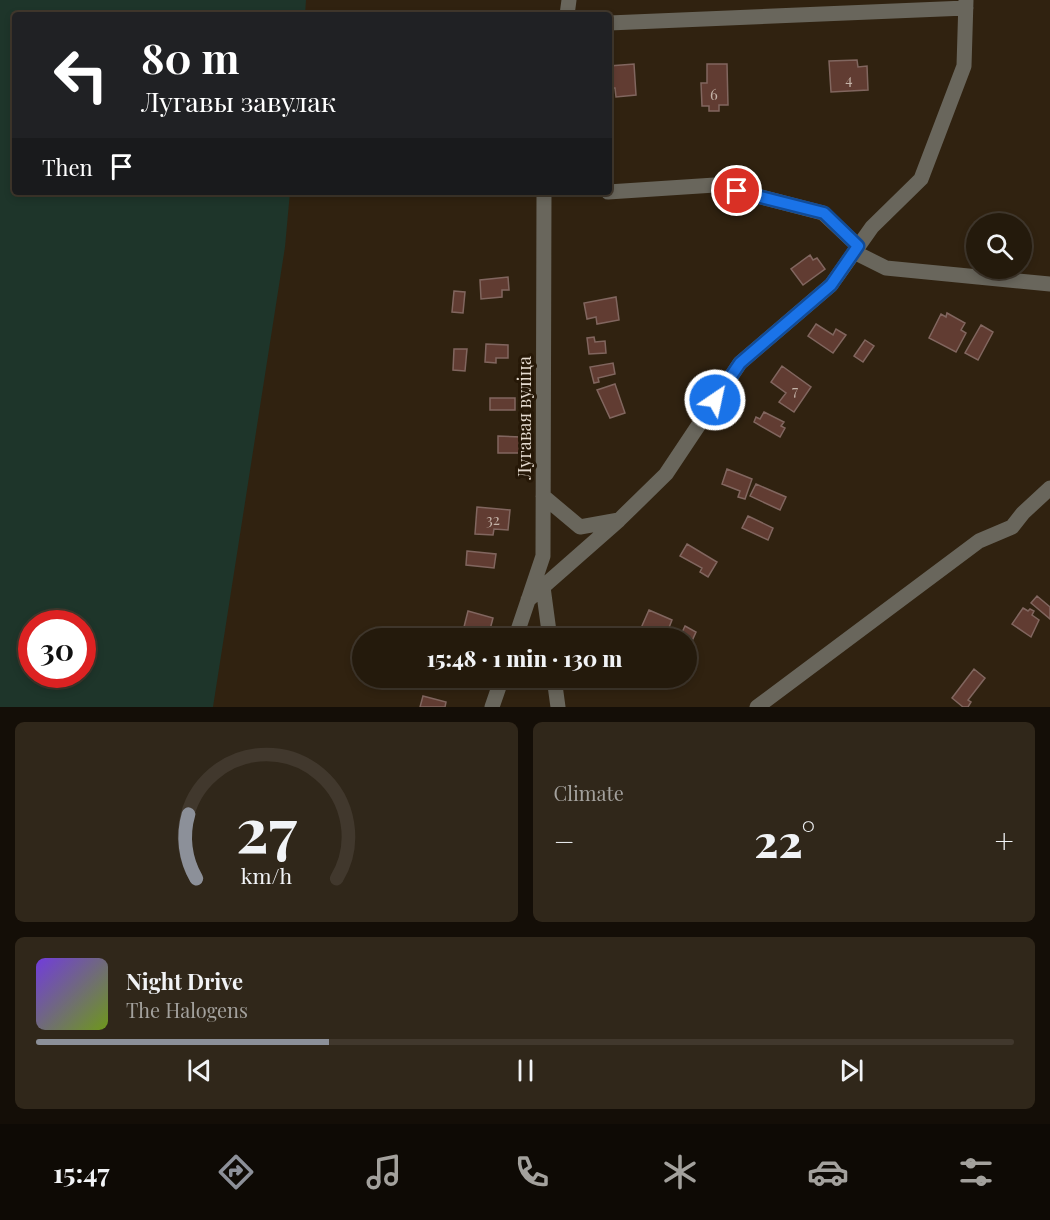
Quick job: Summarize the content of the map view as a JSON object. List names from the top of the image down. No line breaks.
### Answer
{"streets":{"street":["Лугавая вуліца"]},"house_numbers":["4","6","7","32"],"page":{"turn":["80 m","Лугавы завулак"],"then":"Then","limit":"30","trip":"15:48 · 1 min · 130 m","tile":"Climate","heat":["−","22°","+"],"song":["Night Drive","The Halogens"],"tabs":"15:47","gauge":["27","km/h"]}}
